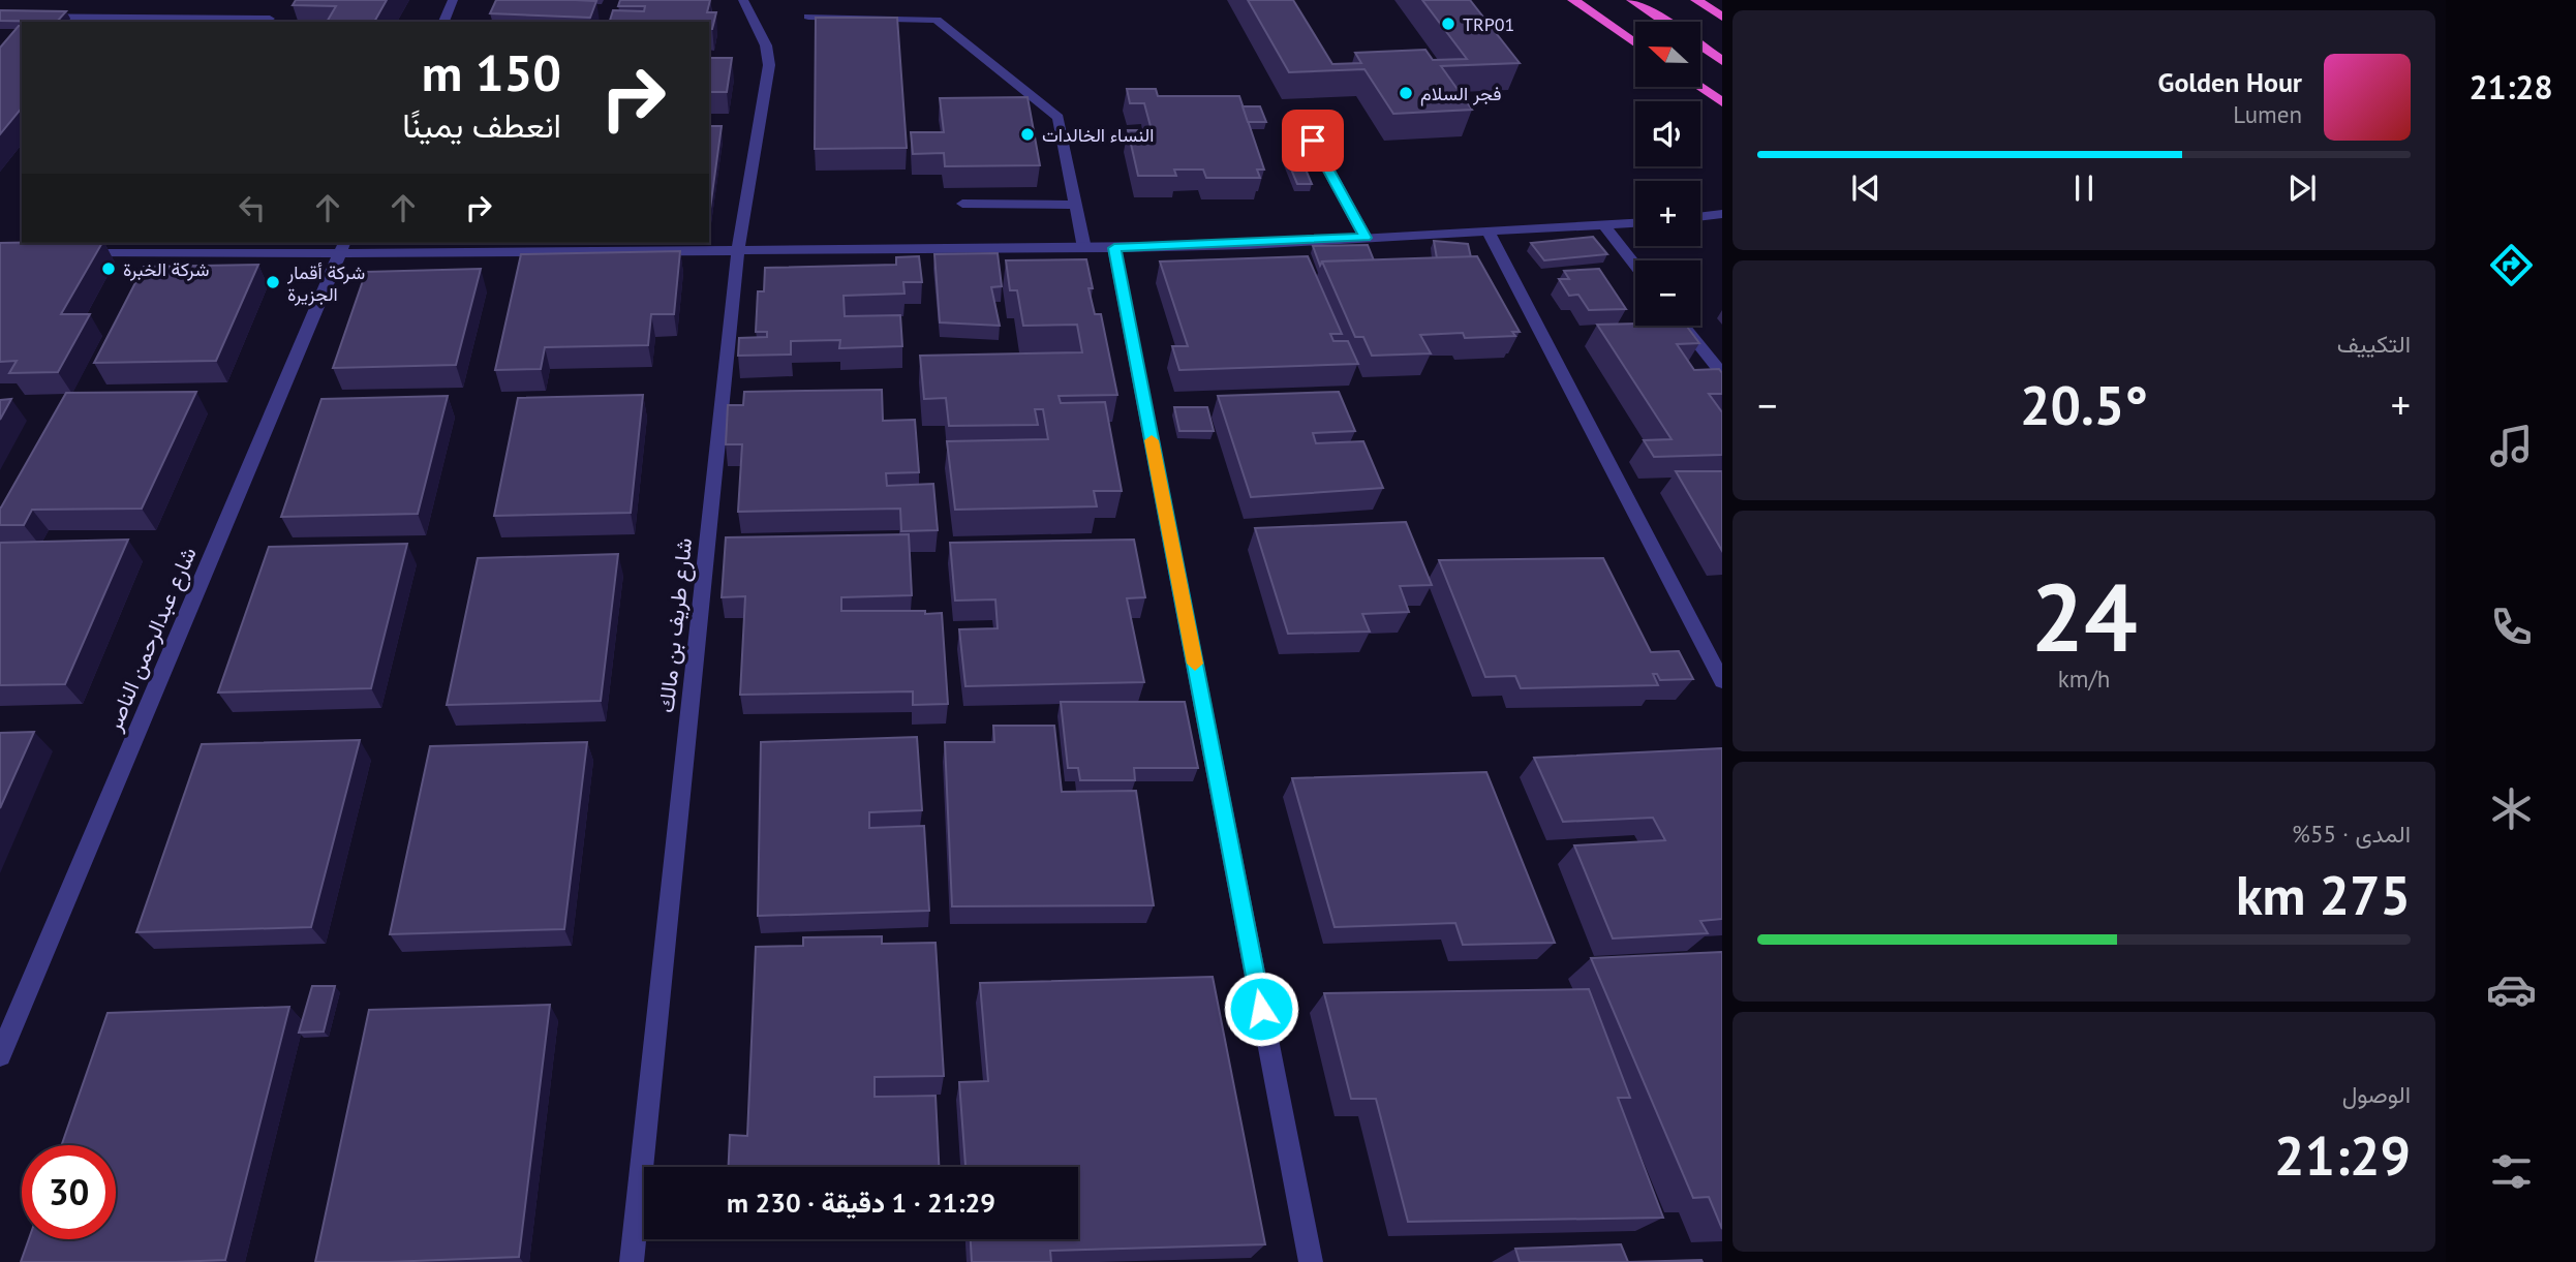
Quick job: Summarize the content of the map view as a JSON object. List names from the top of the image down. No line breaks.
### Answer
{"streets":{"street":["شارع طريف بن مالك","شارع عبدالرحمن الناصر"]},"places":["TRP01","فجر السلام","النساء الخالدات","شركة الخبرة","شركة أقمار الجزيرة"],"north":"left","page":{"tabs":"21:28","map_buttons":["+","−"],"turn":["150 m","انعطف يمينًا"],"song":["Golden Hour","Lumen"],"tile":["التكييف",["24","km/h"],["المدى · 55%","275 km"],["الوصول","21:29"]],"heat":["−","20.5°","+"],"limit":"30","trip":"21:29 · 1 دقيقة · 230 m"}}
